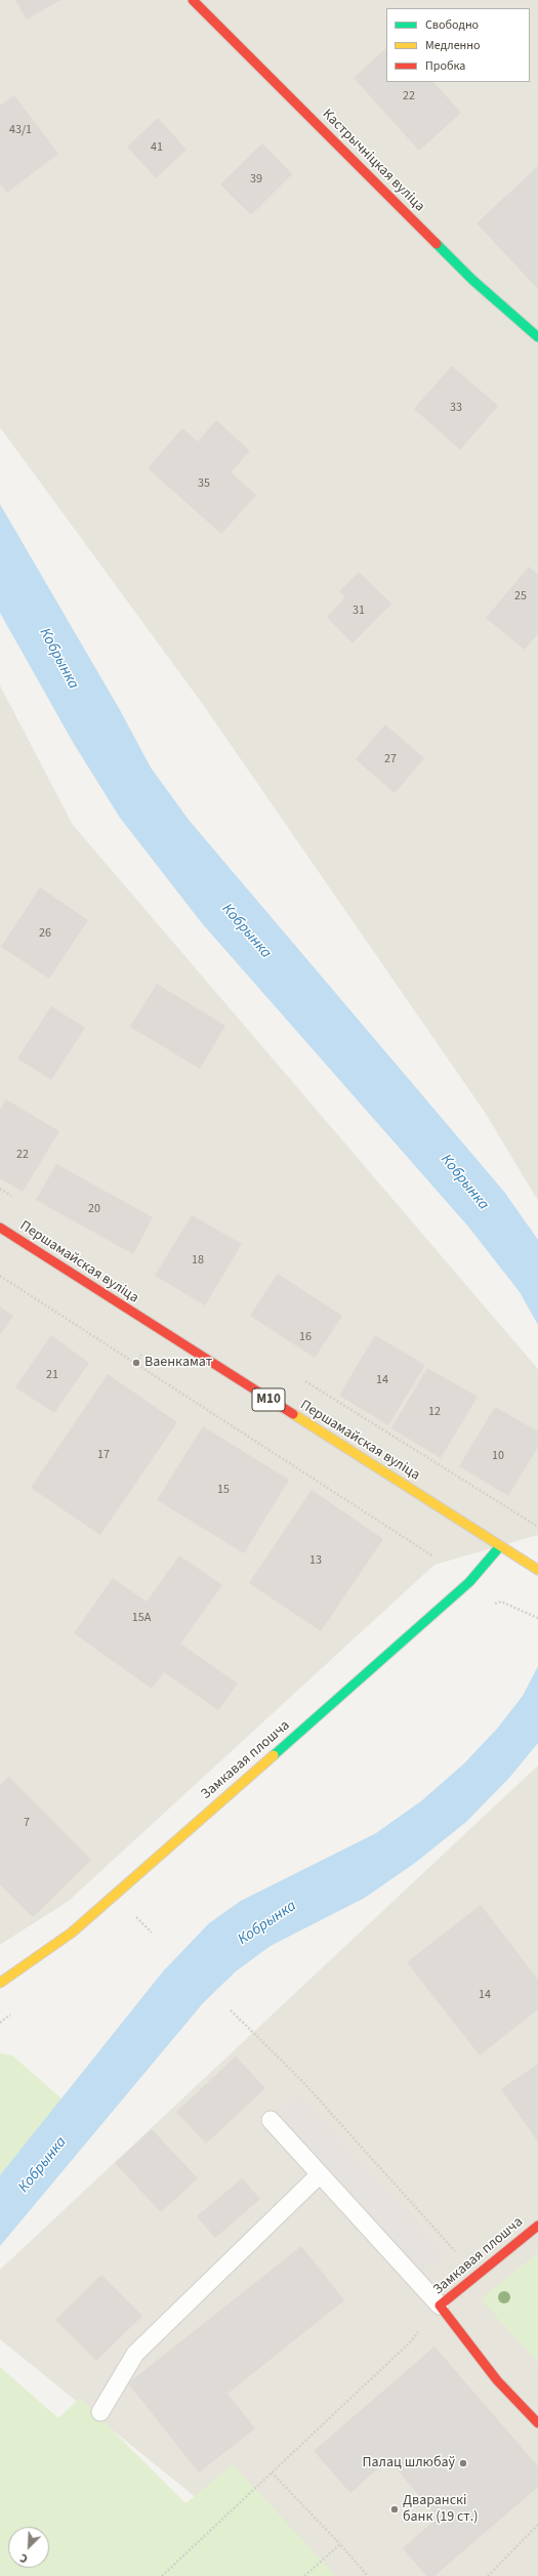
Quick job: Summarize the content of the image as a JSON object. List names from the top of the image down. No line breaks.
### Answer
{"streets":{"street":["Кастрычніцкая вуліца","Першамайская вуліца","М10","Замкавая плошча"]},"crossings":[["Першамайская вуліца","Замкавая плошча"]],"water":["Кобрынка"],"places":["Ваенкамат","Палац шлюбаў","Дваранскі банк (19 ст.)"],"house_numbers":["22","43/1","41","39","33","35","25","31","27","26","22","20","18","16","21","14","12","17","10","15","13","15А","7","14"],"legend":["Свободно","Медленно","Пробка"],"north":"bottom left"}
